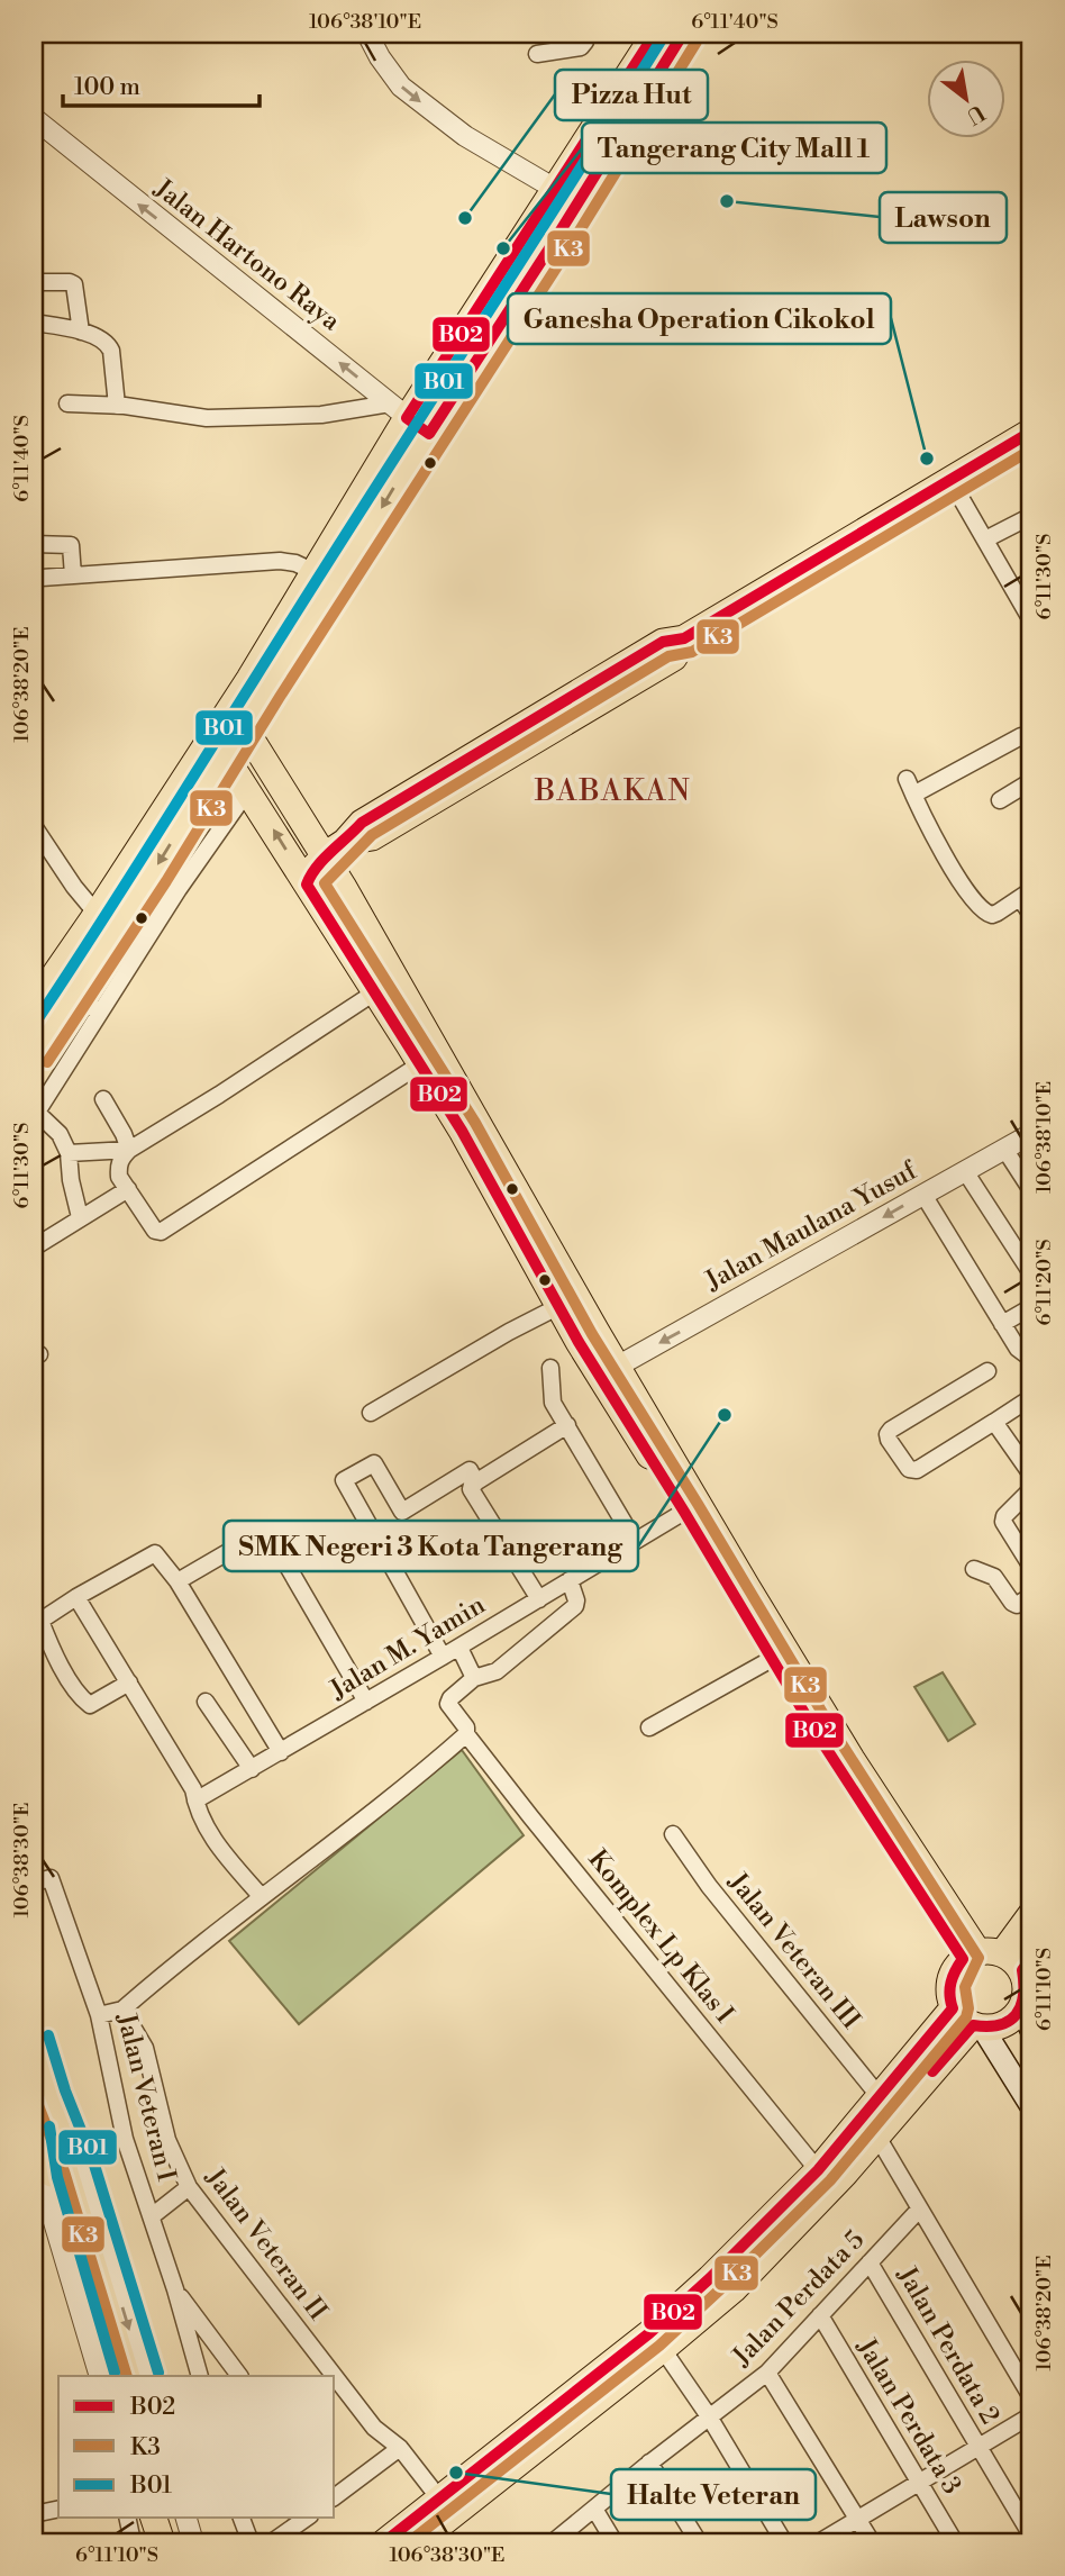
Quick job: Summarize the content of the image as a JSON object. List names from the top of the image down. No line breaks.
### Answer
{"streets":{"street":["Jalan Hartono Raya","Jalan Maulana Yusuf","Jalan M. Yamin","Komplex Lp Klas I","Jalan Veteran III","Jalan Veteran I","Jalan Veteran II","Jalan Perdata 5","Jalan Perdata 2","Jalan Perdata 3"]},"crossings":[["Jalan Perdata 5","Jalan Perdata 2"],["Jalan Perdata 5","Jalan Perdata 3"]],"one_way":["Jalan Hartono Raya","Jalan Maulana Yusuf"],"districts":["BABAKAN"],"places":["Lawson","Pizza Hut","Tangerang City Mall 1","Ganesha Operation Cikokol","SMK Negeri 3 Kota Tangerang","Halte Veteran"],"lines":["transit line B02","transit line B01","transit line K3"],"legend":["B02","K3","B01"],"scale_bar":"100 m","north":"bottom right","coordinates":["106°38'10\"E","6°11'40\"S","6°11'30\"S","106°38'20\"E","6°11'20\"S","106°38'30\"E","6°11'10\"S"]}
